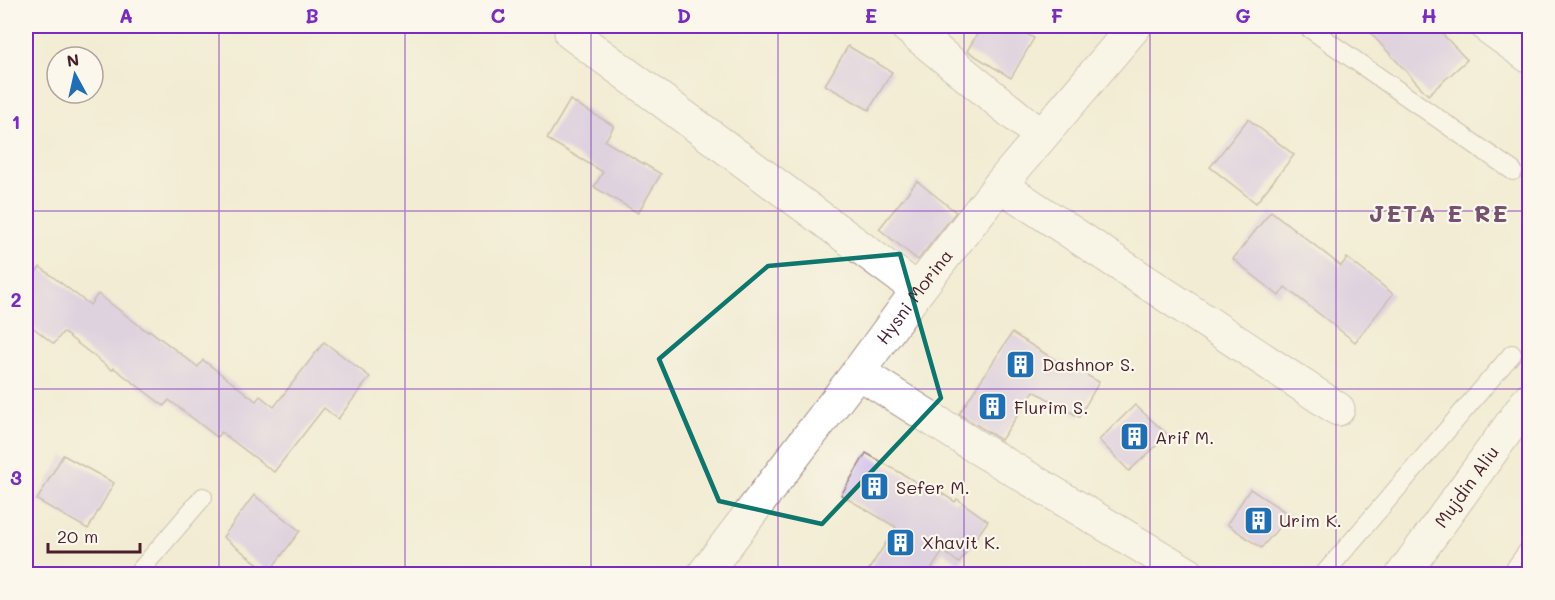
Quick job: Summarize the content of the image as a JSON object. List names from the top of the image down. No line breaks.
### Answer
{"streets":{"street":["Hysni Morina","Mujdin Aliu"]},"districts":["JETA E RE"],"places":{"building":["Dashnor S.","Flurim S.","Arif M.","Sefer M.","Urim K.","Xhavit K."]},"scale_bar":"20 m","north":"top","grid":{"columns":["A","B","C","D","E","F","G","H"],"rows":["1","2","3"]}}
